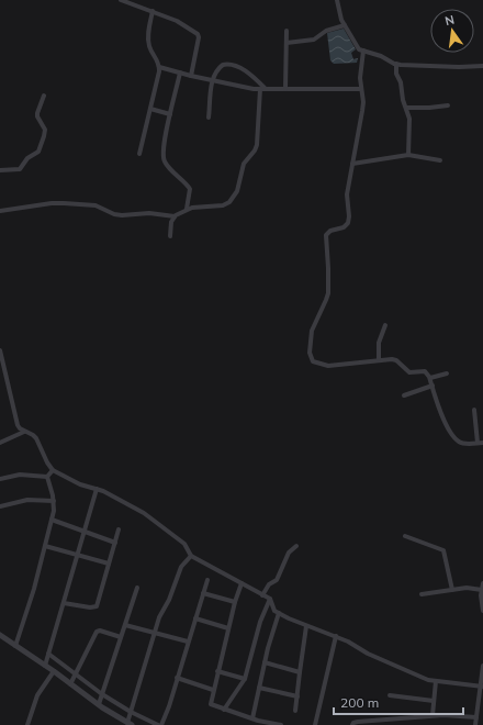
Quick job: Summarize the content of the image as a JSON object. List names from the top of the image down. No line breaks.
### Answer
{"scale_bar":"200 m","north":"top"}
